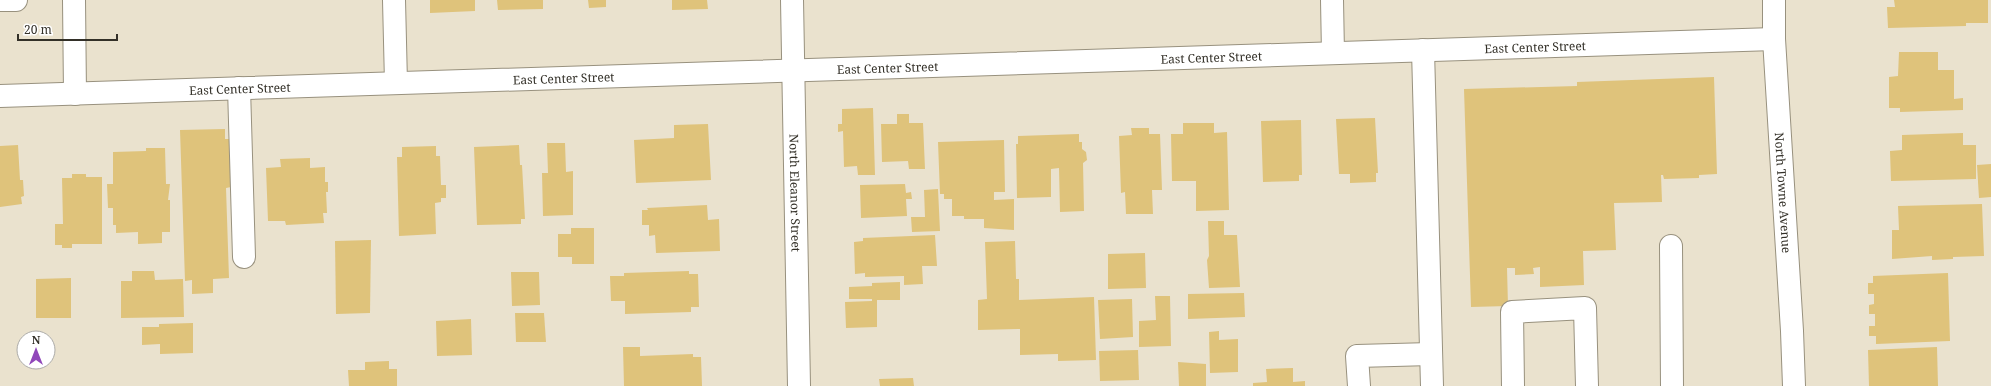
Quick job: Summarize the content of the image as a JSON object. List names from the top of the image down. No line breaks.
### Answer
{"streets":{"street":["East Center Street","North Eleanor Street","North Towne Avenue"]},"crossings":[["East Center Street","North Eleanor Street"],["East Center Street","North Towne Avenue"]],"scale_bar":"20 m","north":"top"}
